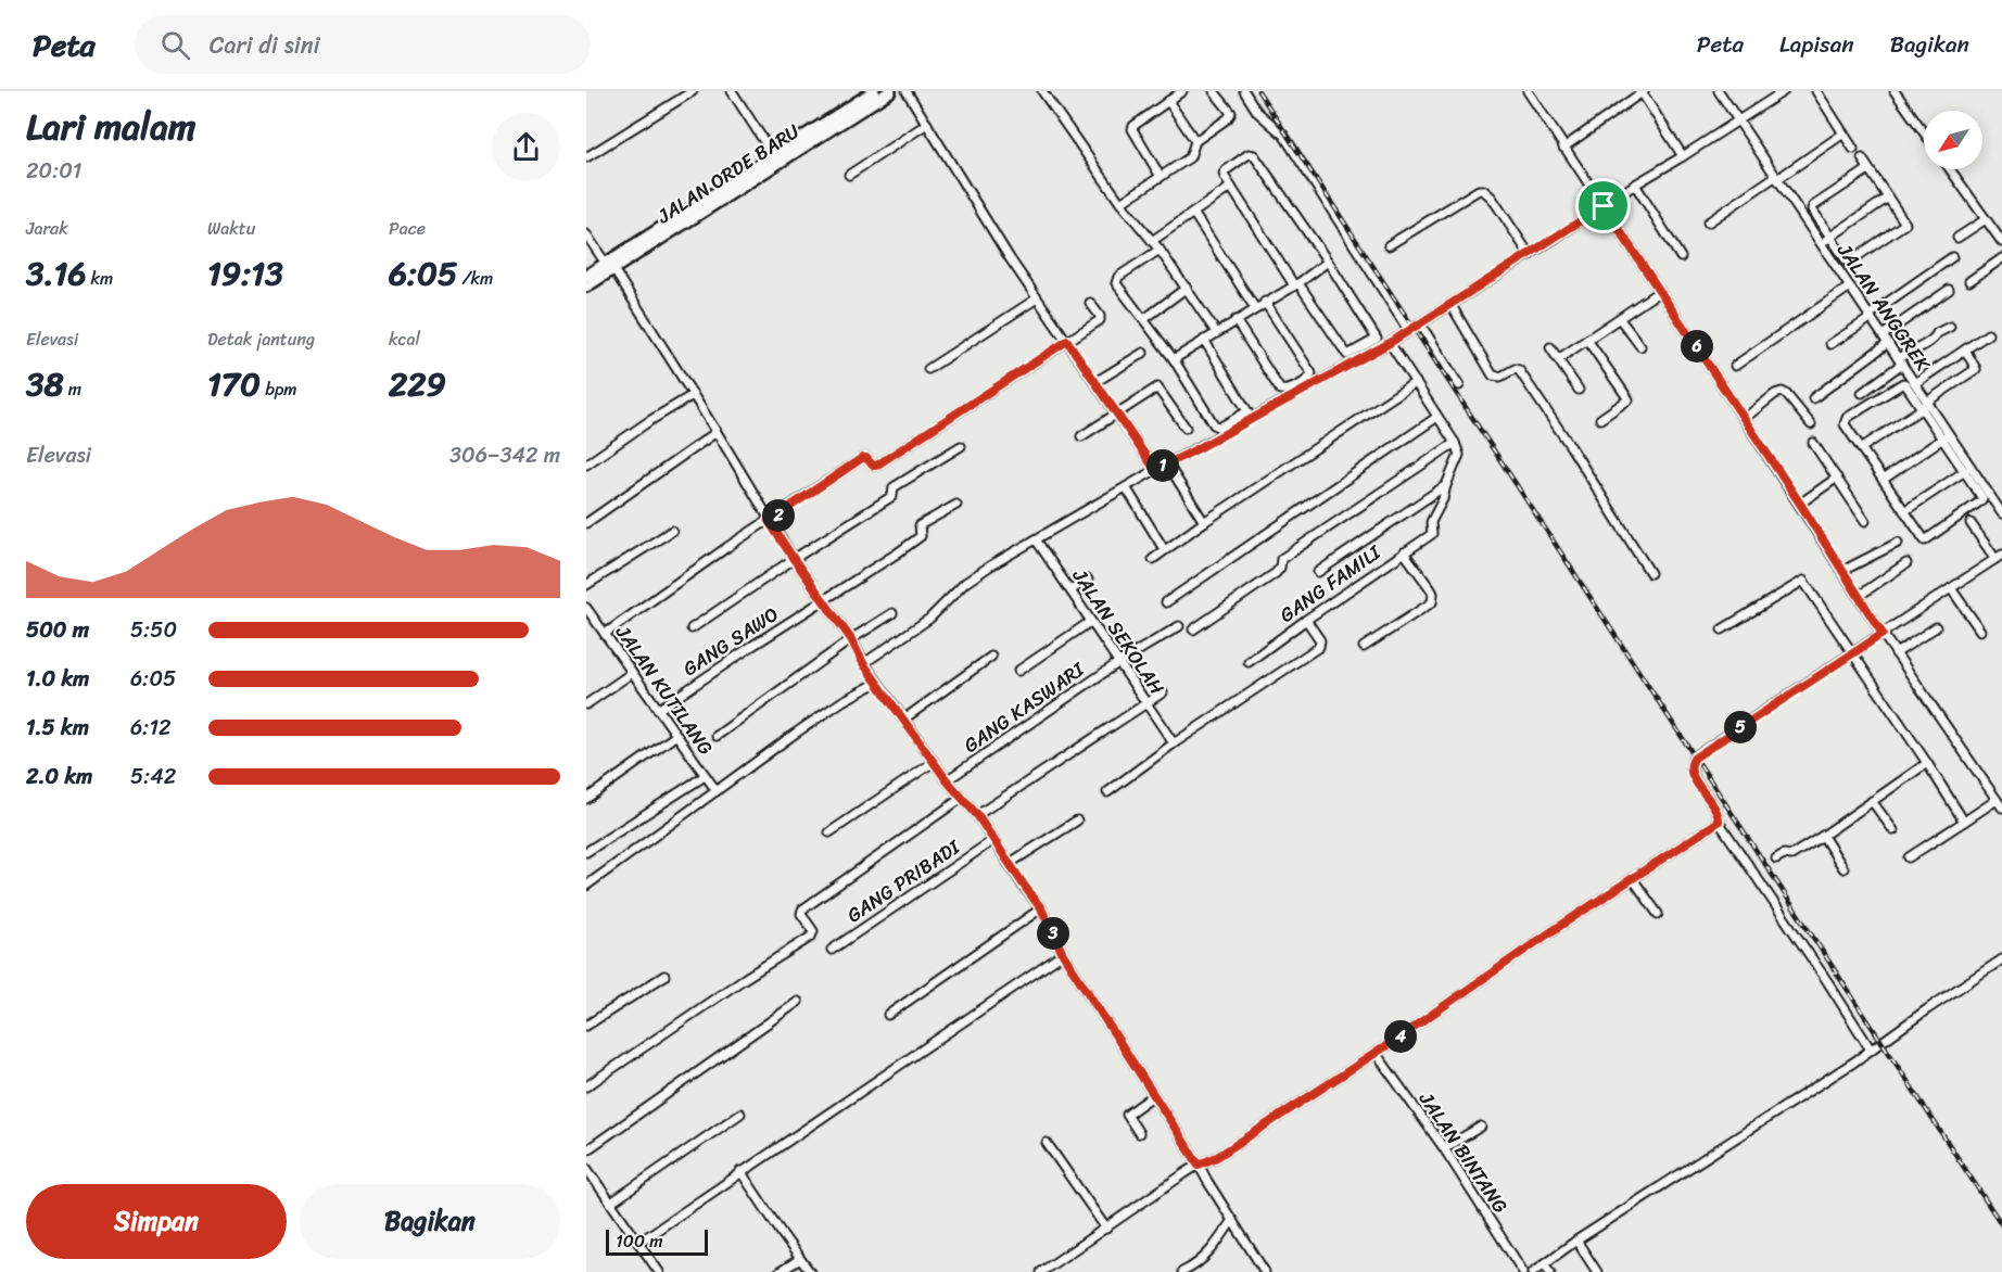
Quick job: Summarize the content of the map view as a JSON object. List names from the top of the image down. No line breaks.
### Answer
{"streets":{"main road":["JALAN ORDE BARU"],"street":["JALAN ANGGREK","GANG FAMILI","JALAN SEKOLAH","GANG SAWO","JALAN KUTILANG","GANG KASWARI","GANG PRIBADI","JALAN BINTANG"]},"crossings":[["JALAN SEKOLAH","GANG KASWARI"],["GANG SAWO","JALAN KUTILANG"]],"scale_bar":"100 m","north":"bottom left","page":{"header":"Peta","search":"Cari di sini","nav":["Peta","Lapisan","Bagikan"],"heading":["Lari malam","20:01"],"stats":[["Jarak","3.16 km"],["Waktu","19:13"],["Pace","6:05 /km"],["Elevasi","38 m"],["Detak jantung","170 bpm"],["kcal","229"]],"pins":["6","1","2","5","3","4"],"chart":["Elevasi","306–342 m"],"list":[{"name":"500 m","note":"5:50"},{"name":"1.0 km","note":"6:05"},{"name":"1.5 km","note":"6:12"},{"name":"2.0 km","note":"5:42"}],"buttons":["Simpan","Bagikan"],"scale":"100 m"}}
